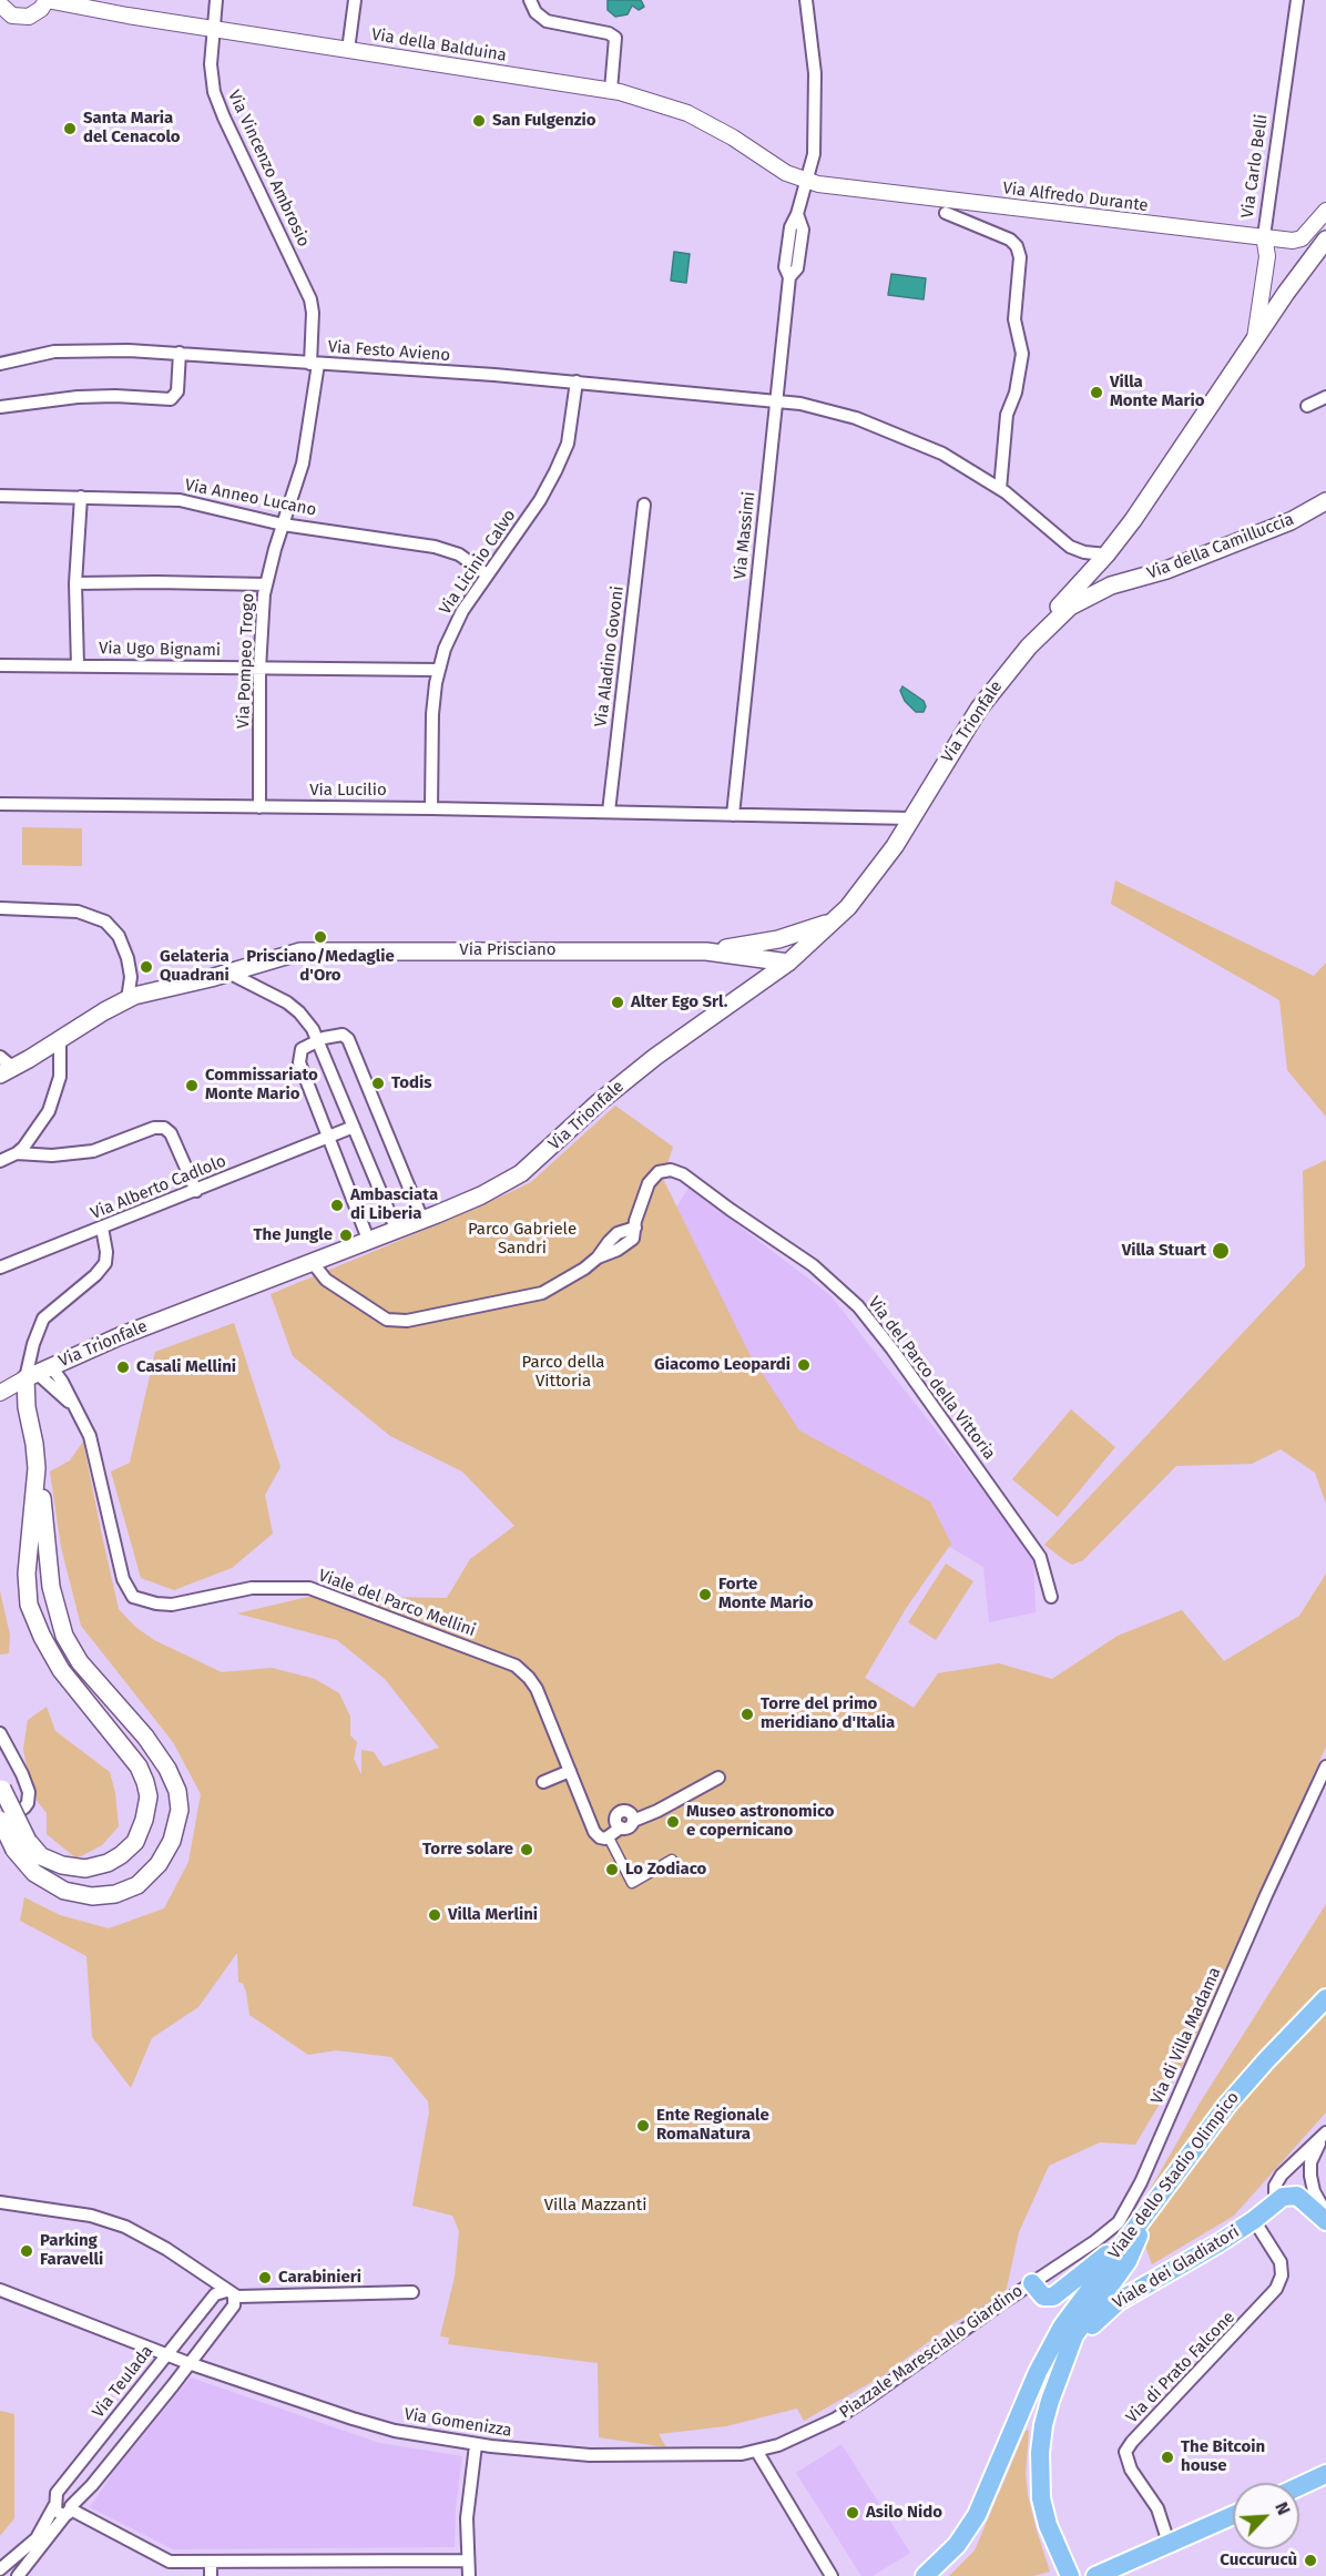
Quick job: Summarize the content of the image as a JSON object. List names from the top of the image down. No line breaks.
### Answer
{"streets":{"main road":["Via della Camilluccia","Via Trionfale","Via Prisciano","Viale dello Stadio Olimpico","Viale dei Gladiatori"],"street":["Via della Balduina","Via Carlo Belli","Via Vincenzo Ambrosio","Via Alfredo Durante","Via Festo Avieno","Via Anneo Lucano","Via Massimi","Via Licinio Calvo","Via Ugo Bignami","Via Aladino Govoni","Via Pompeo Trogo","Via Lucilio","Via Alberto Cadlolo","Via del Parco della Vittoria","Viale del Parco Mellini","Via di Villa Madama","Piazzale Maresciallo Giardino","Via di Prato Falcone","Via Teulada","Via Gomenizza"]},"crossings":[["Via della Balduina","Via Vincenzo Ambrosio"],["Via della Balduina","Via Alfredo Durante"],["Via della Balduina","Via Massimi"],["Via Carlo Belli","Via Alfredo Durante"],["Via Carlo Belli","Via Trionfale"],["Via Vincenzo Ambrosio","Via Festo Avieno"],["Via Vincenzo Ambrosio","Via Pompeo Trogo"],["Via Alfredo Durante","Via Massimi"],["Via Festo Avieno","Via Massimi"],["Via Festo Avieno","Via Licinio Calvo"],["Via Festo Avieno","Via Pompeo Trogo"],["Via Festo Avieno","Via Trionfale"],["Via Anneo Lucano","Via Licinio Calvo"],["Via Anneo Lucano","Via Pompeo Trogo"],["Via Massimi","Via Lucilio"],["Via della Camilluccia","Via Trionfale"],["Via Licinio Calvo","Via Ugo Bignami"],["Via Licinio Calvo","Via Lucilio"],["Via Ugo Bignami","Via Pompeo Trogo"],["Via Aladino Govoni","Via Lucilio"],["Via Pompeo Trogo","Via Lucilio"],["Via Trionfale","Via Lucilio"],["Via Trionfale","Via Prisciano"],["Via Trionfale","Via del Parco della Vittoria"],["Via Trionfale","Viale del Parco Mellini"],["Via di Villa Madama","Piazzale Maresciallo Giardino"],["Viale dei Gladiatori","Via di Prato Falcone"],["Piazzale Maresciallo Giardino","Via Gomenizza"],["Via Teulada","Via Gomenizza"]],"parks":["Parco Gabriele Sandri","Parco della Vittoria","Villa Mazzanti"],"places":["San Fulgenzio","Santa Maria del Cenacolo","Villa Monte Mario","Prisciano/Medaglie d'Oro","Gelateria Quadrani","Alter Ego Srl.","Todis","Commissariato Monte Mario","Ambasciata di Liberia","The Jungle","Villa Stuart","Giacomo Leopardi","Casali Mellini","Forte Monte Mario","Torre del primo meridiano d'Italia","Museo astronomico e copernicano","Torre solare","Lo Zodiaco","Villa Merlini","Ente Regionale RomaNatura","Parking Faravelli","Carabinieri","The Bitcoin house","Asilo Nido","Cuccurucù"],"north":"top right"}
